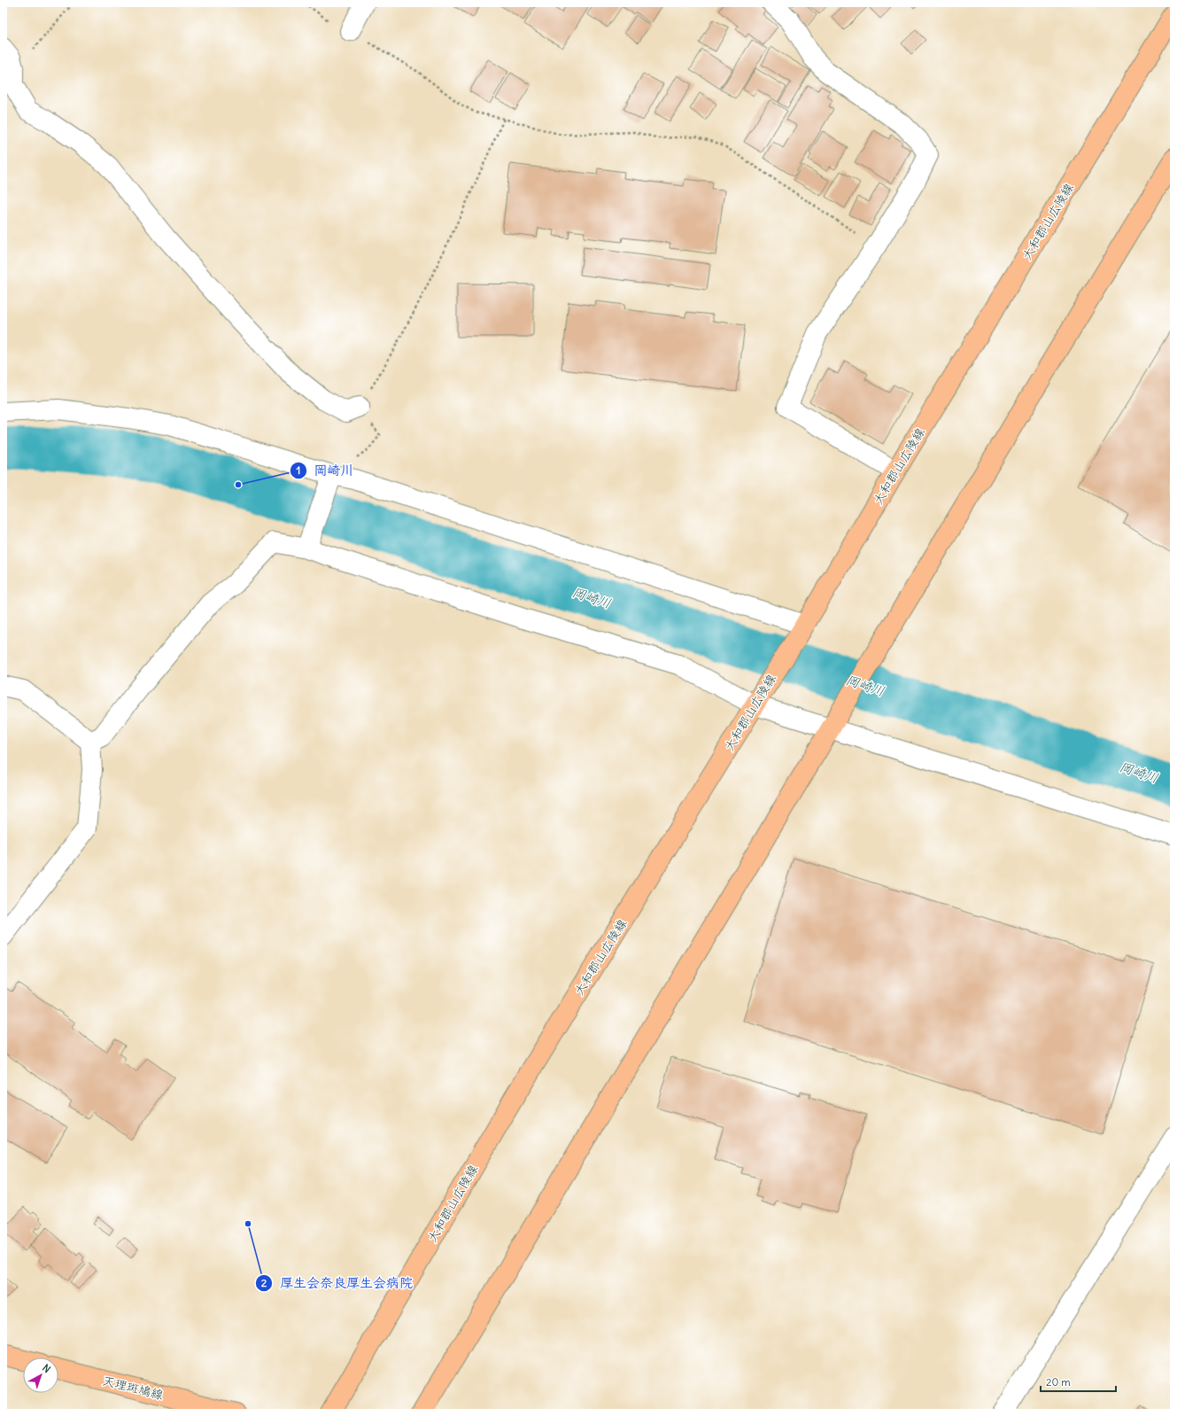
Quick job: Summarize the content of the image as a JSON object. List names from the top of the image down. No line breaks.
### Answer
{"streets":{"main road":["大和郡山広陵線","天理斑鳩線"]},"water":["岡崎川"],"places":["岡崎川","厚生会奈良厚生会病院"],"scale_bar":"20 m","north":"top right"}
